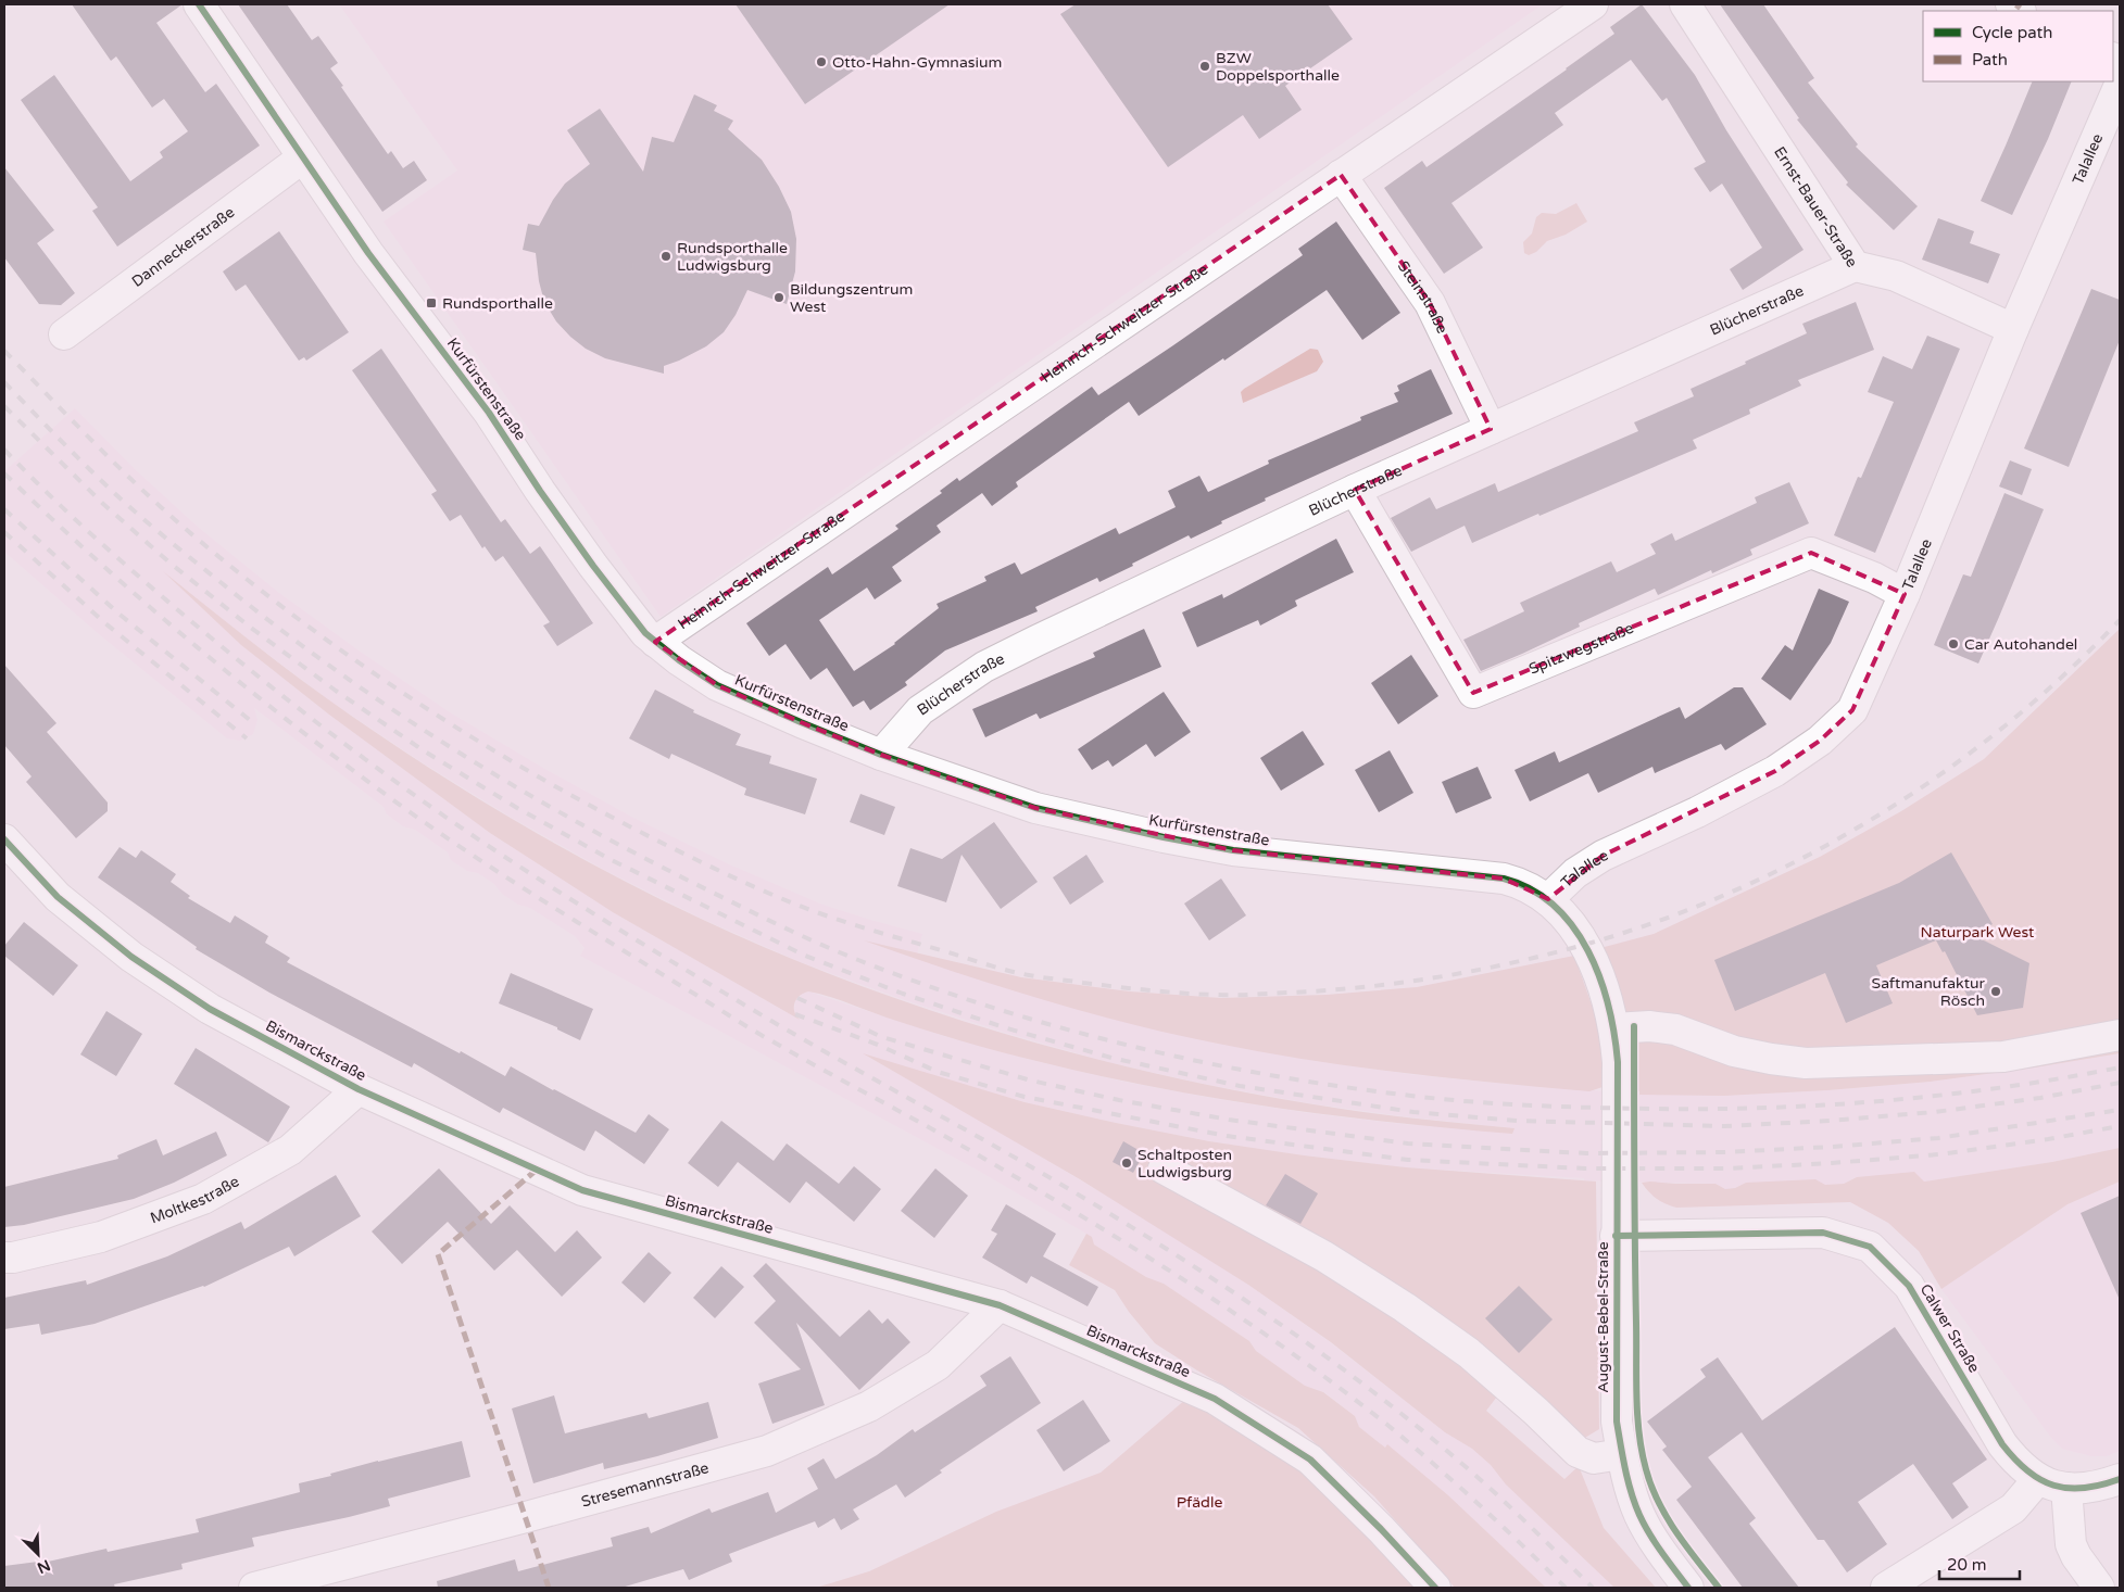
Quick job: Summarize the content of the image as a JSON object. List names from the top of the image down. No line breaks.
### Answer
{"streets":{"street":["Talallee","Ernst-Bauer-Straße","Danneckerstraße","Steinstraße","Blücherstraße","Heinrich-Schweitzer-Straße","Kurfürstenstraße","Spitzwegstraße","Bismarckstraße","Moltkestraße","August-Bebel-Straße","Calwer Straße","Stresemannstraße"]},"crossings":[["Talallee","Ernst-Bauer-Straße"],["Talallee","Kurfürstenstraße"],["Talallee","Spitzwegstraße"],["Ernst-Bauer-Straße","Blücherstraße"],["Danneckerstraße","Kurfürstenstraße"],["Steinstraße","Blücherstraße"],["Steinstraße","Heinrich-Schweitzer-Straße"],["Blücherstraße","Kurfürstenstraße"],["Blücherstraße","Spitzwegstraße"],["Heinrich-Schweitzer-Straße","Kurfürstenstraße"],["Kurfürstenstraße","August-Bebel-Straße"],["Bismarckstraße","Moltkestraße"],["Bismarckstraße","Stresemannstraße"],["August-Bebel-Straße","Calwer Straße"]],"parks":["Naturpark West","Pfädle"],"places":{"other":["Otto-Hahn-Gymnasium","BZW Doppelsporthalle","Rundsporthalle Ludwigsburg","Bildungszentrum West","Car Autohandel","Saftmanufaktur Rösch","Schaltposten Ludwigsburg"],"transit":["Rundsporthalle"]},"legend":["Cycle path","Path"],"scale_bar":"20 m","north":"bottom right"}
